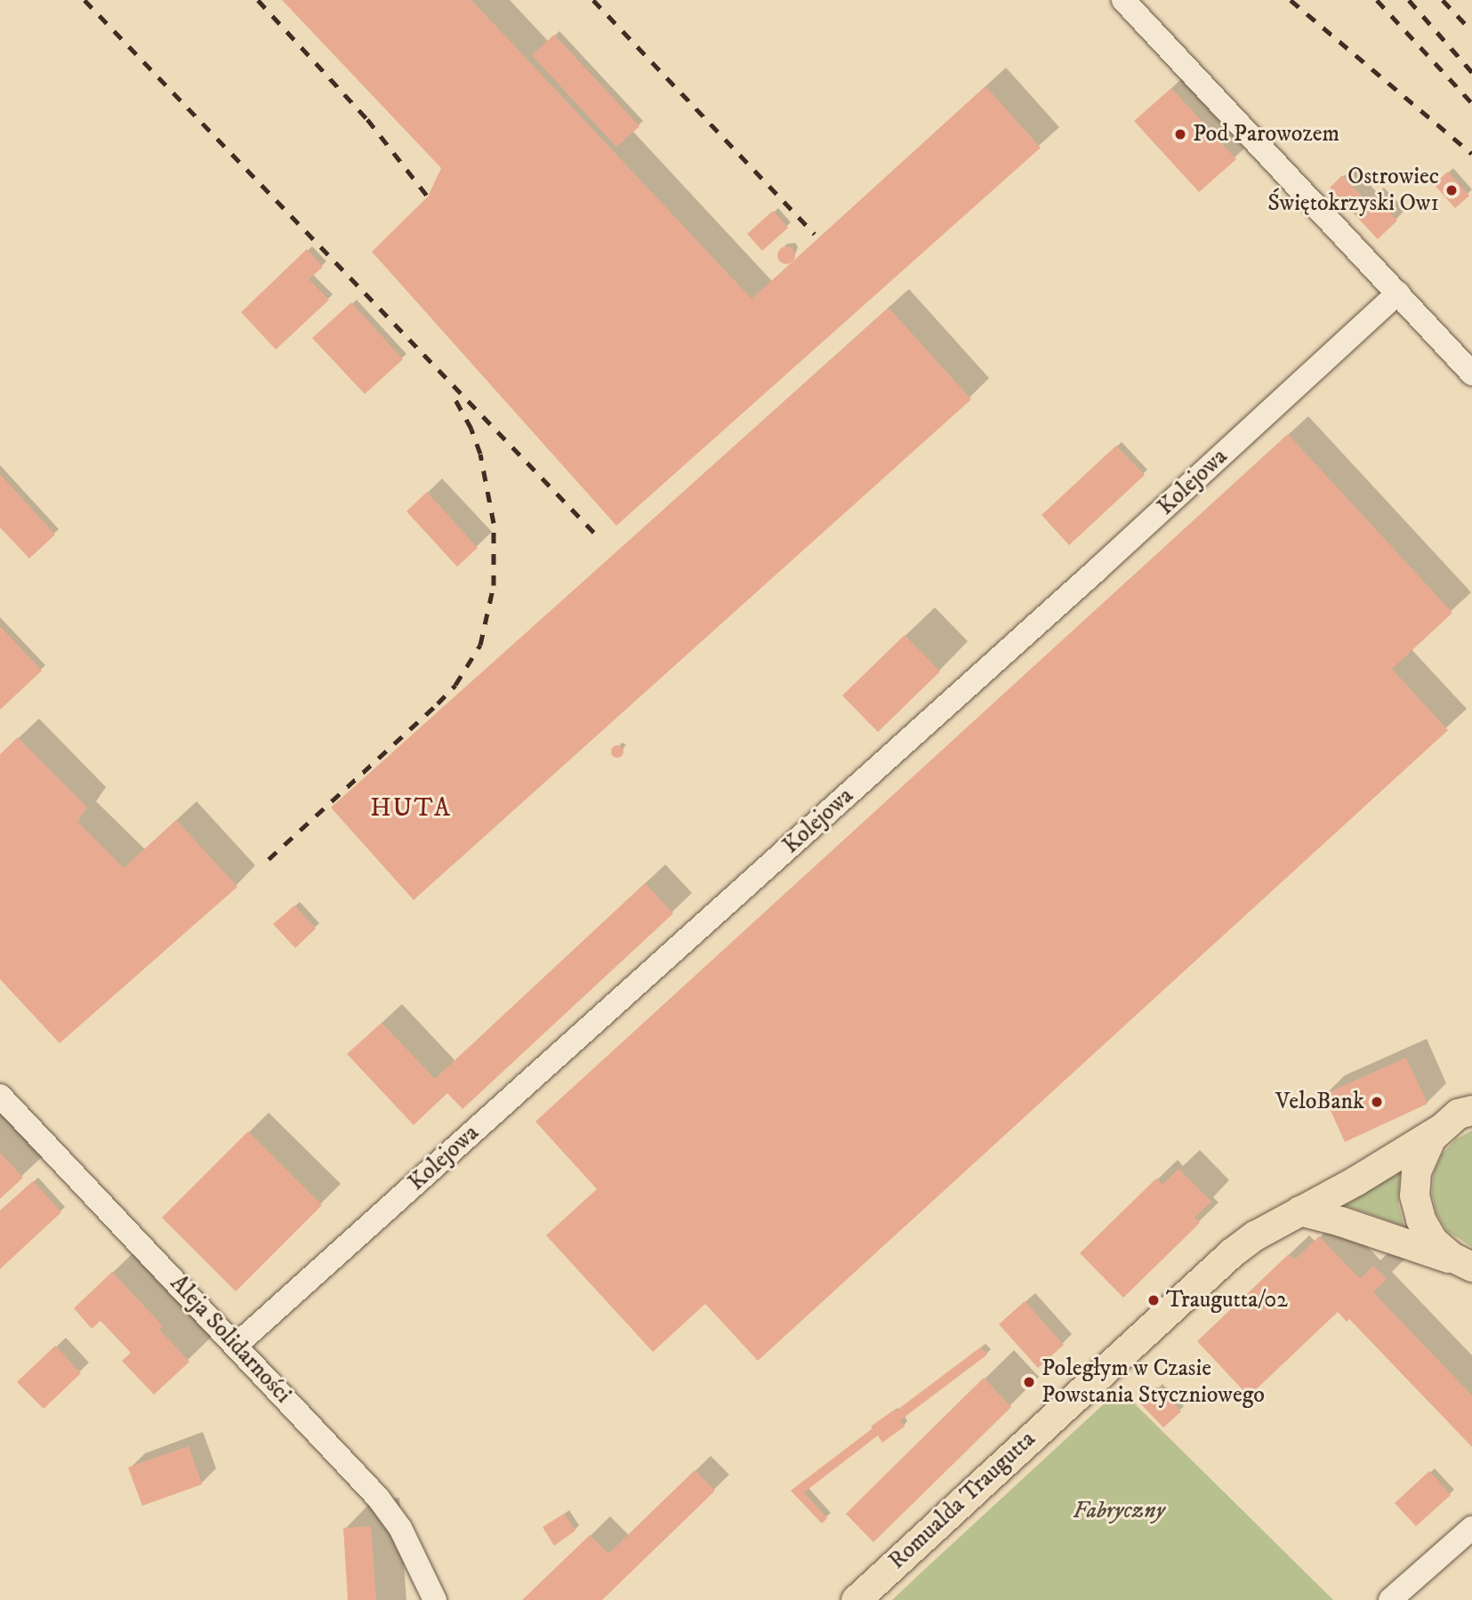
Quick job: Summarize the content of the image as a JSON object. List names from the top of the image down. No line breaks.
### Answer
{"streets":{"main road":["Romualda Traugutta"],"street":["Kolejowa","Aleja Solidarności"]},"crossings":[["Kolejowa","Aleja Solidarności"]],"districts":["HUTA"],"parks":["Fabryczny"],"places":["Pod Parowozem","Ostrowiec Świętokrzyski Ow1","VeloBank","Traugutta/02","Poległym w Czasie Powstania Styczniowego"]}
